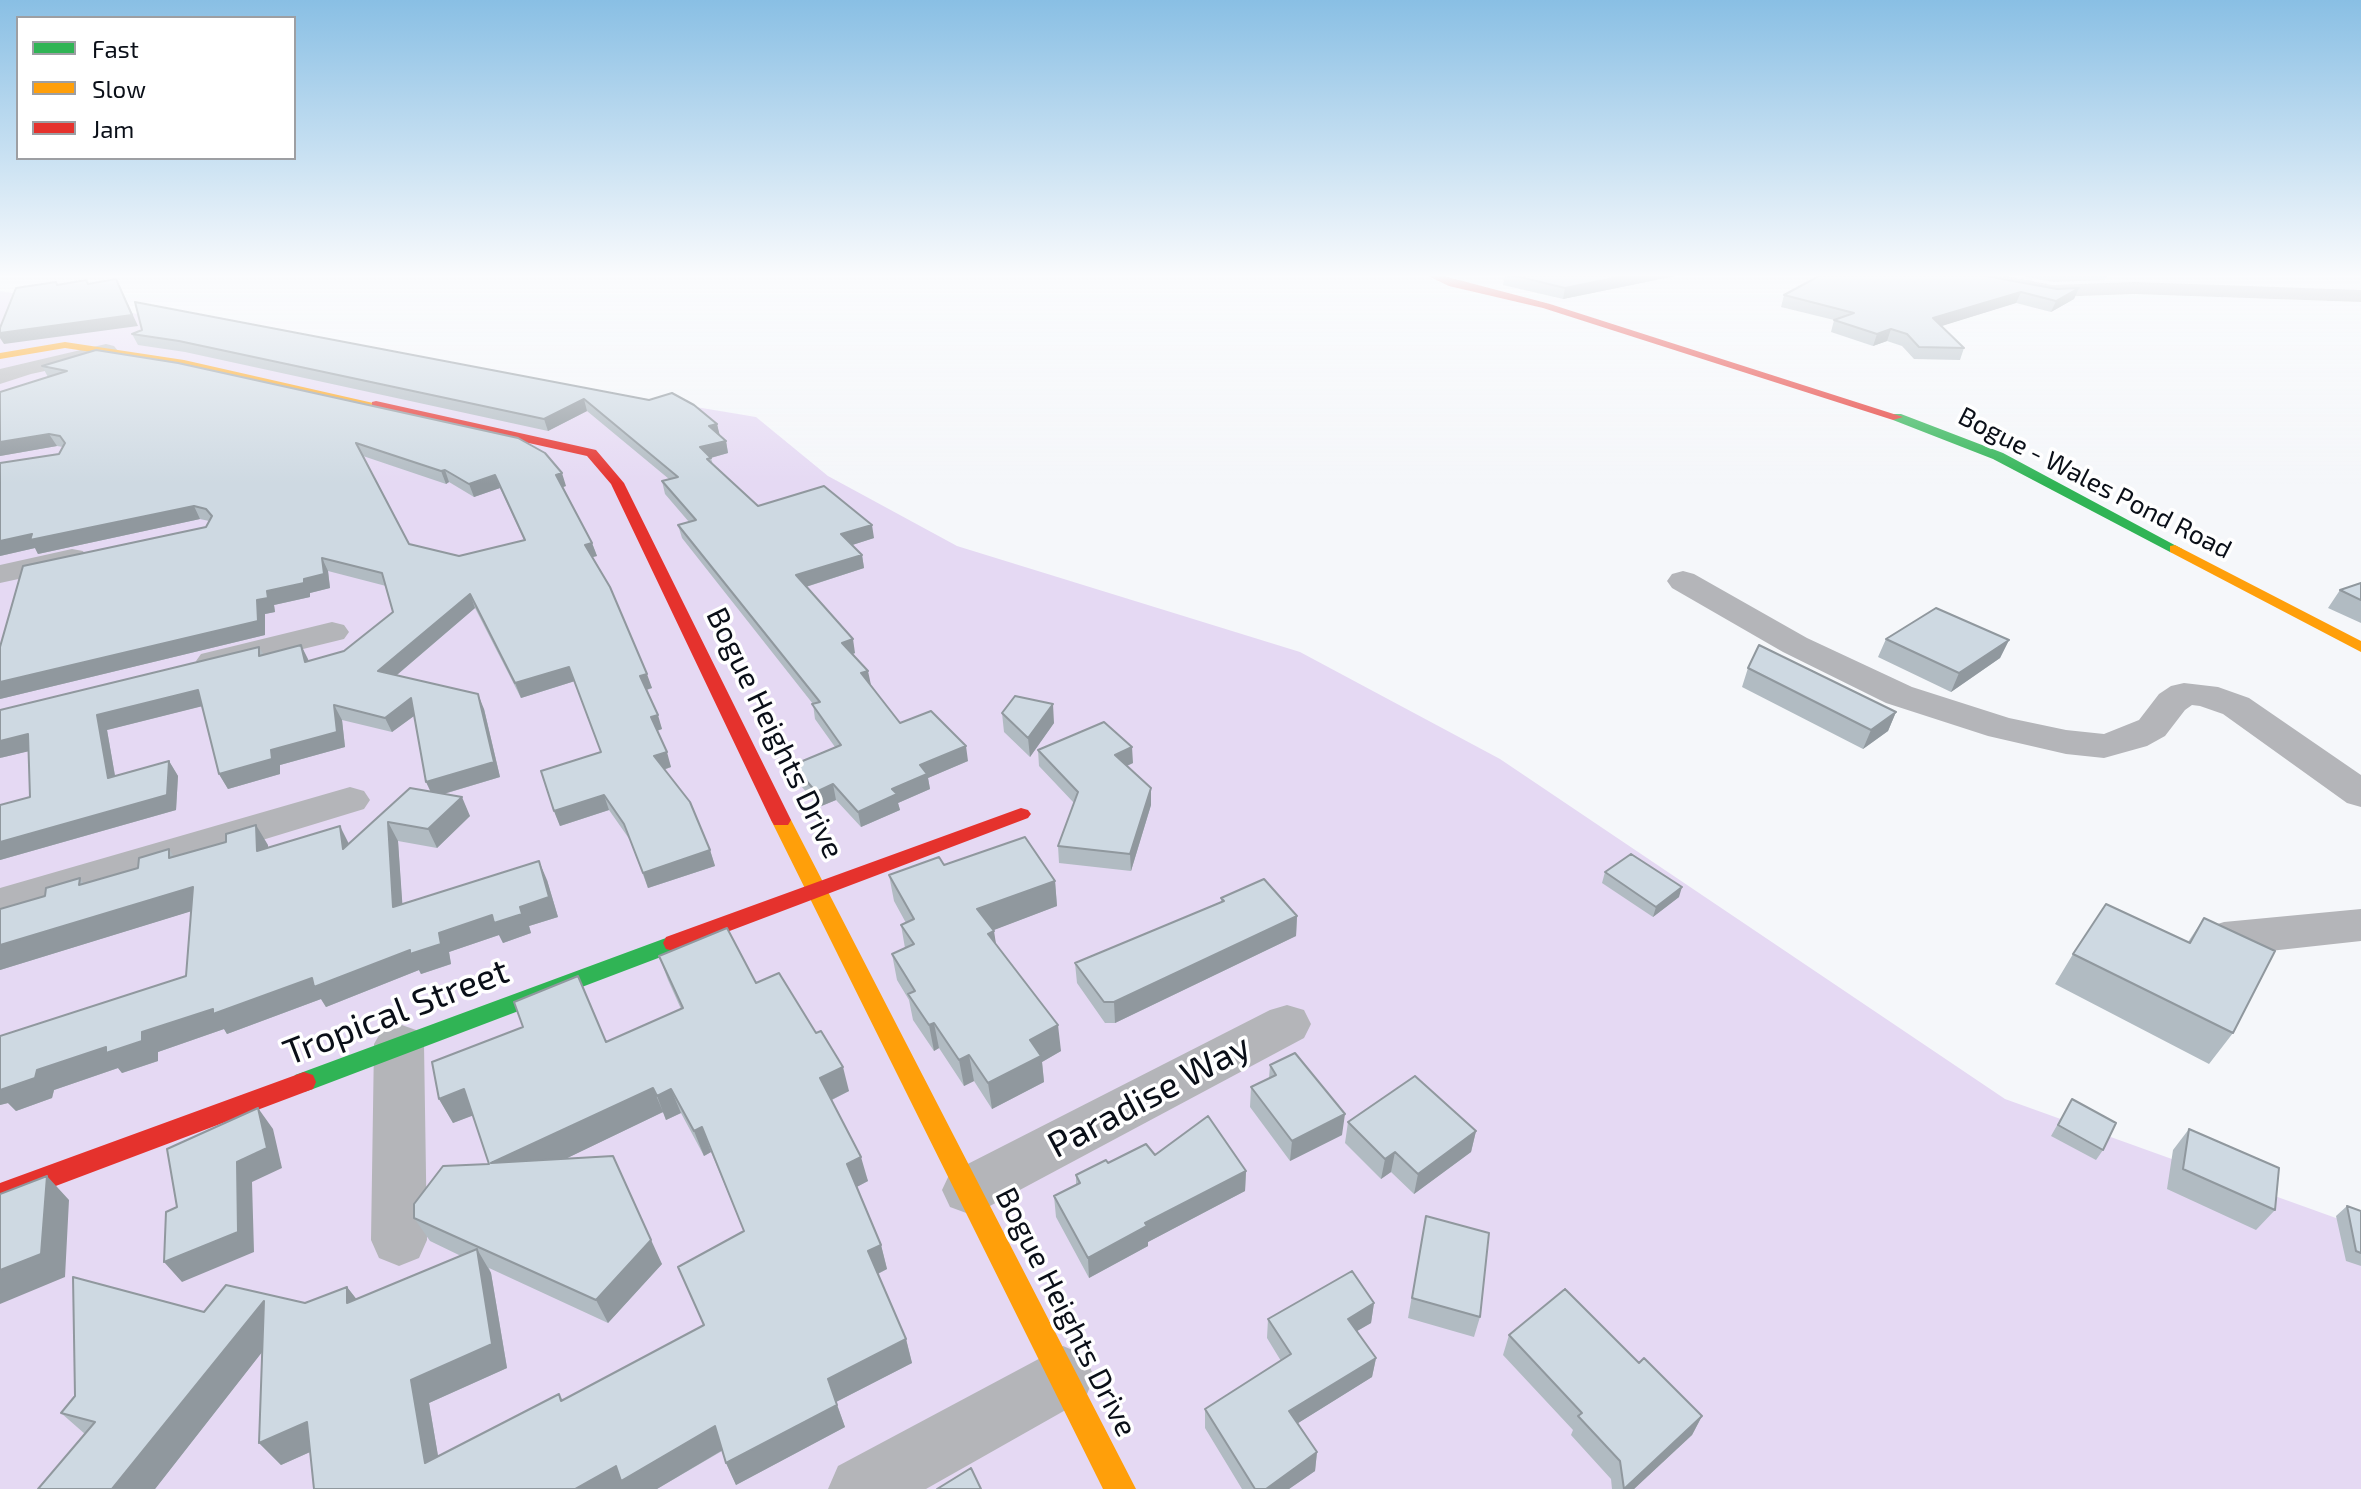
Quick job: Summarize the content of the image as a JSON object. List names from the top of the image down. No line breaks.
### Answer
{"streets":{"street":["Bogue - Wales Pond Road","Bogue Heights Drive","Tropical Street","Paradise Way"]},"crossings":[["Bogue Heights Drive","Tropical Street"],["Bogue Heights Drive","Paradise Way"]],"legend":["Fast","Slow","Jam"]}
